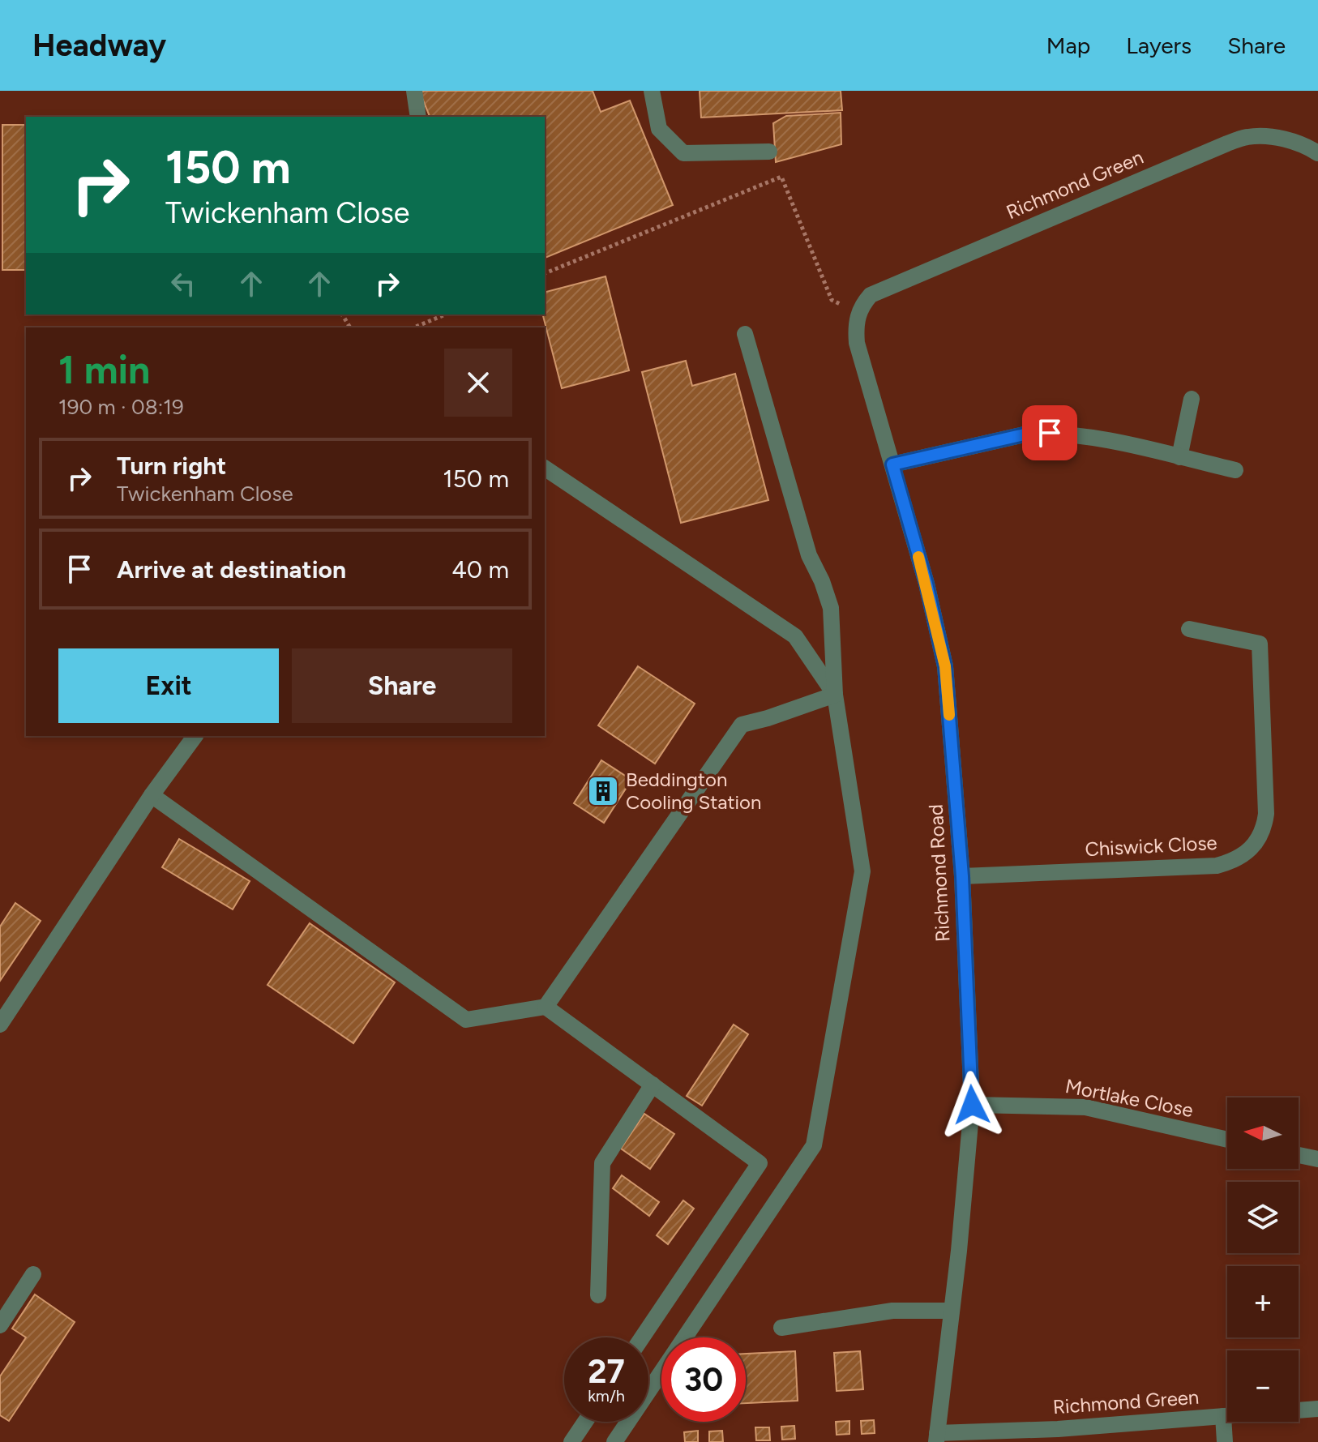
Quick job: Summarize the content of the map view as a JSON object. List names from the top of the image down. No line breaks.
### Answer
{"streets":{"street":["Richmond Green","Chiswick Close","Richmond Road","Mortlake Close"]},"crossings":[["Richmond Green","Richmond Road"],["Chiswick Close","Richmond Road"],["Richmond Road","Mortlake Close"]],"places":{"building":["Beddington Cooling Station"]},"north":"left","page":{"header":"Headway","nav":["Map","Layers","Share"],"turn":["150 m","Twickenham Close"],"heading":["1 min","190 m · 08:19"],"list":[{"name":"Turn right","note":"Twickenham Close","value":"150 m"},{"name":"Arrive at destination","value":"40 m"}],"buttons":["Exit","Share"],"map_buttons":["+","−"],"speed":"27 km/h","limit":"30"}}
